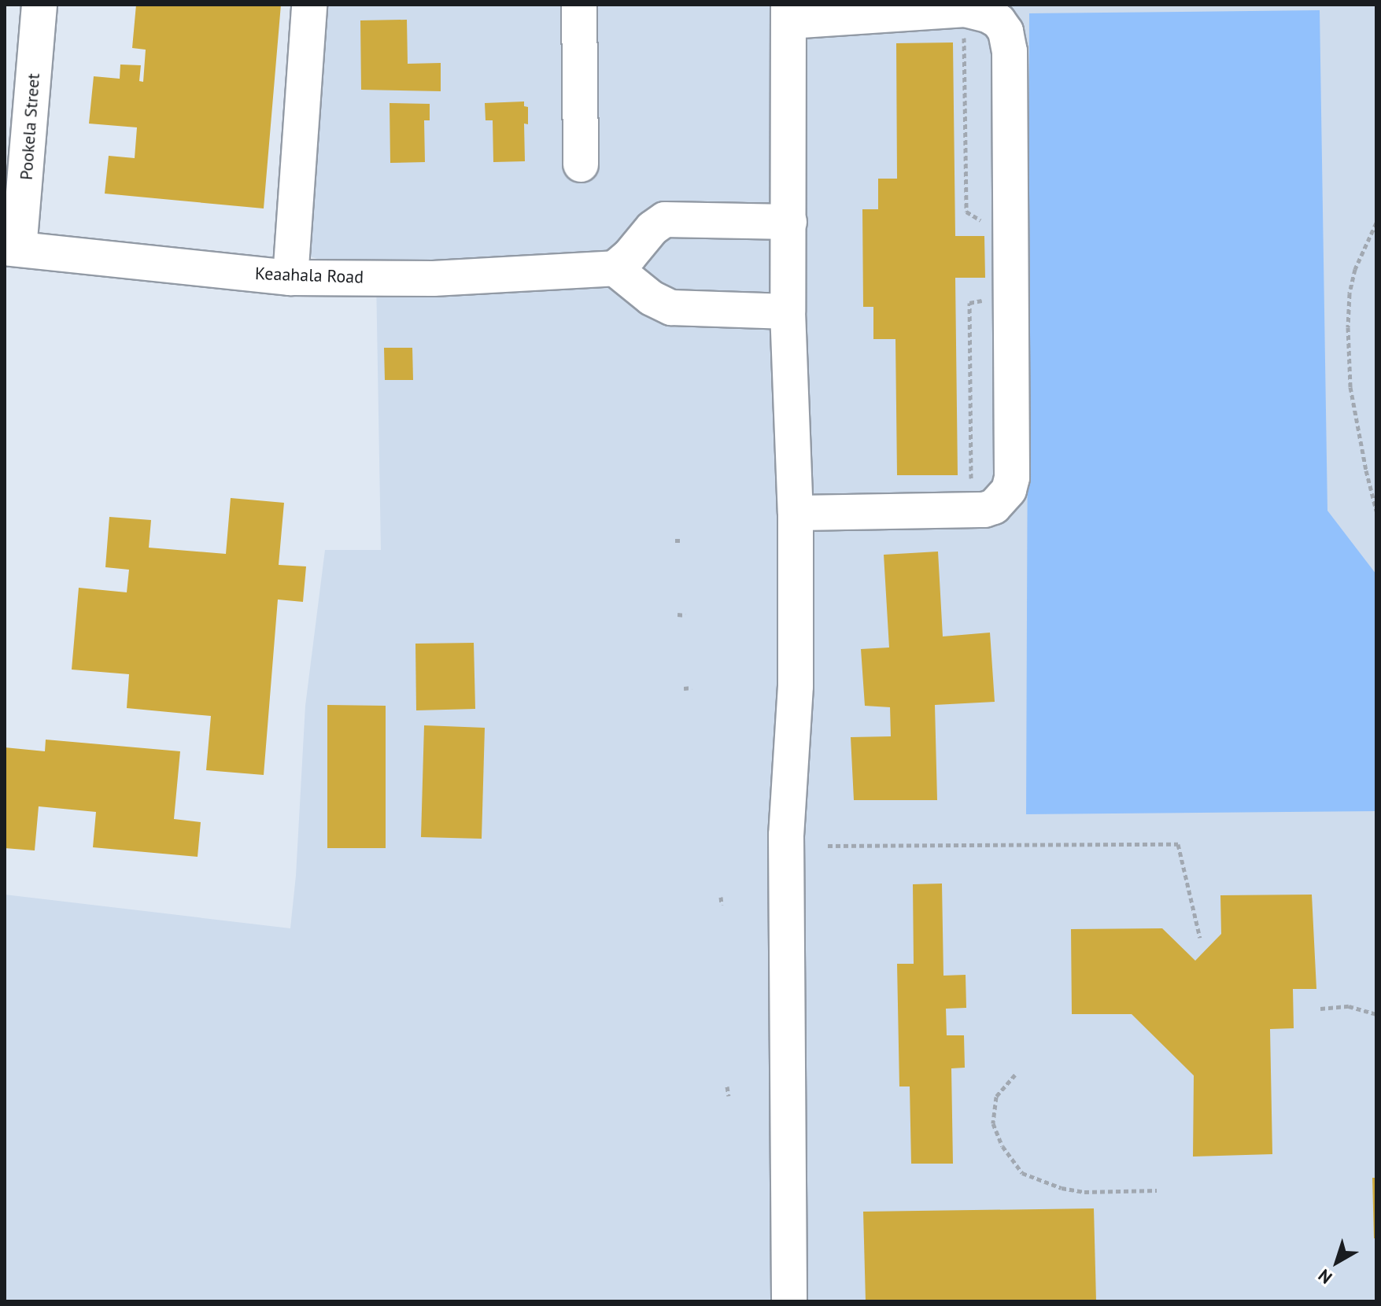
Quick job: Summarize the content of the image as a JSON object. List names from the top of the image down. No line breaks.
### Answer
{"streets":{"street":["Pookela Street","Keaahala Road"]},"crossings":[["Pookela Street","Keaahala Road"]],"north":"bottom left"}
